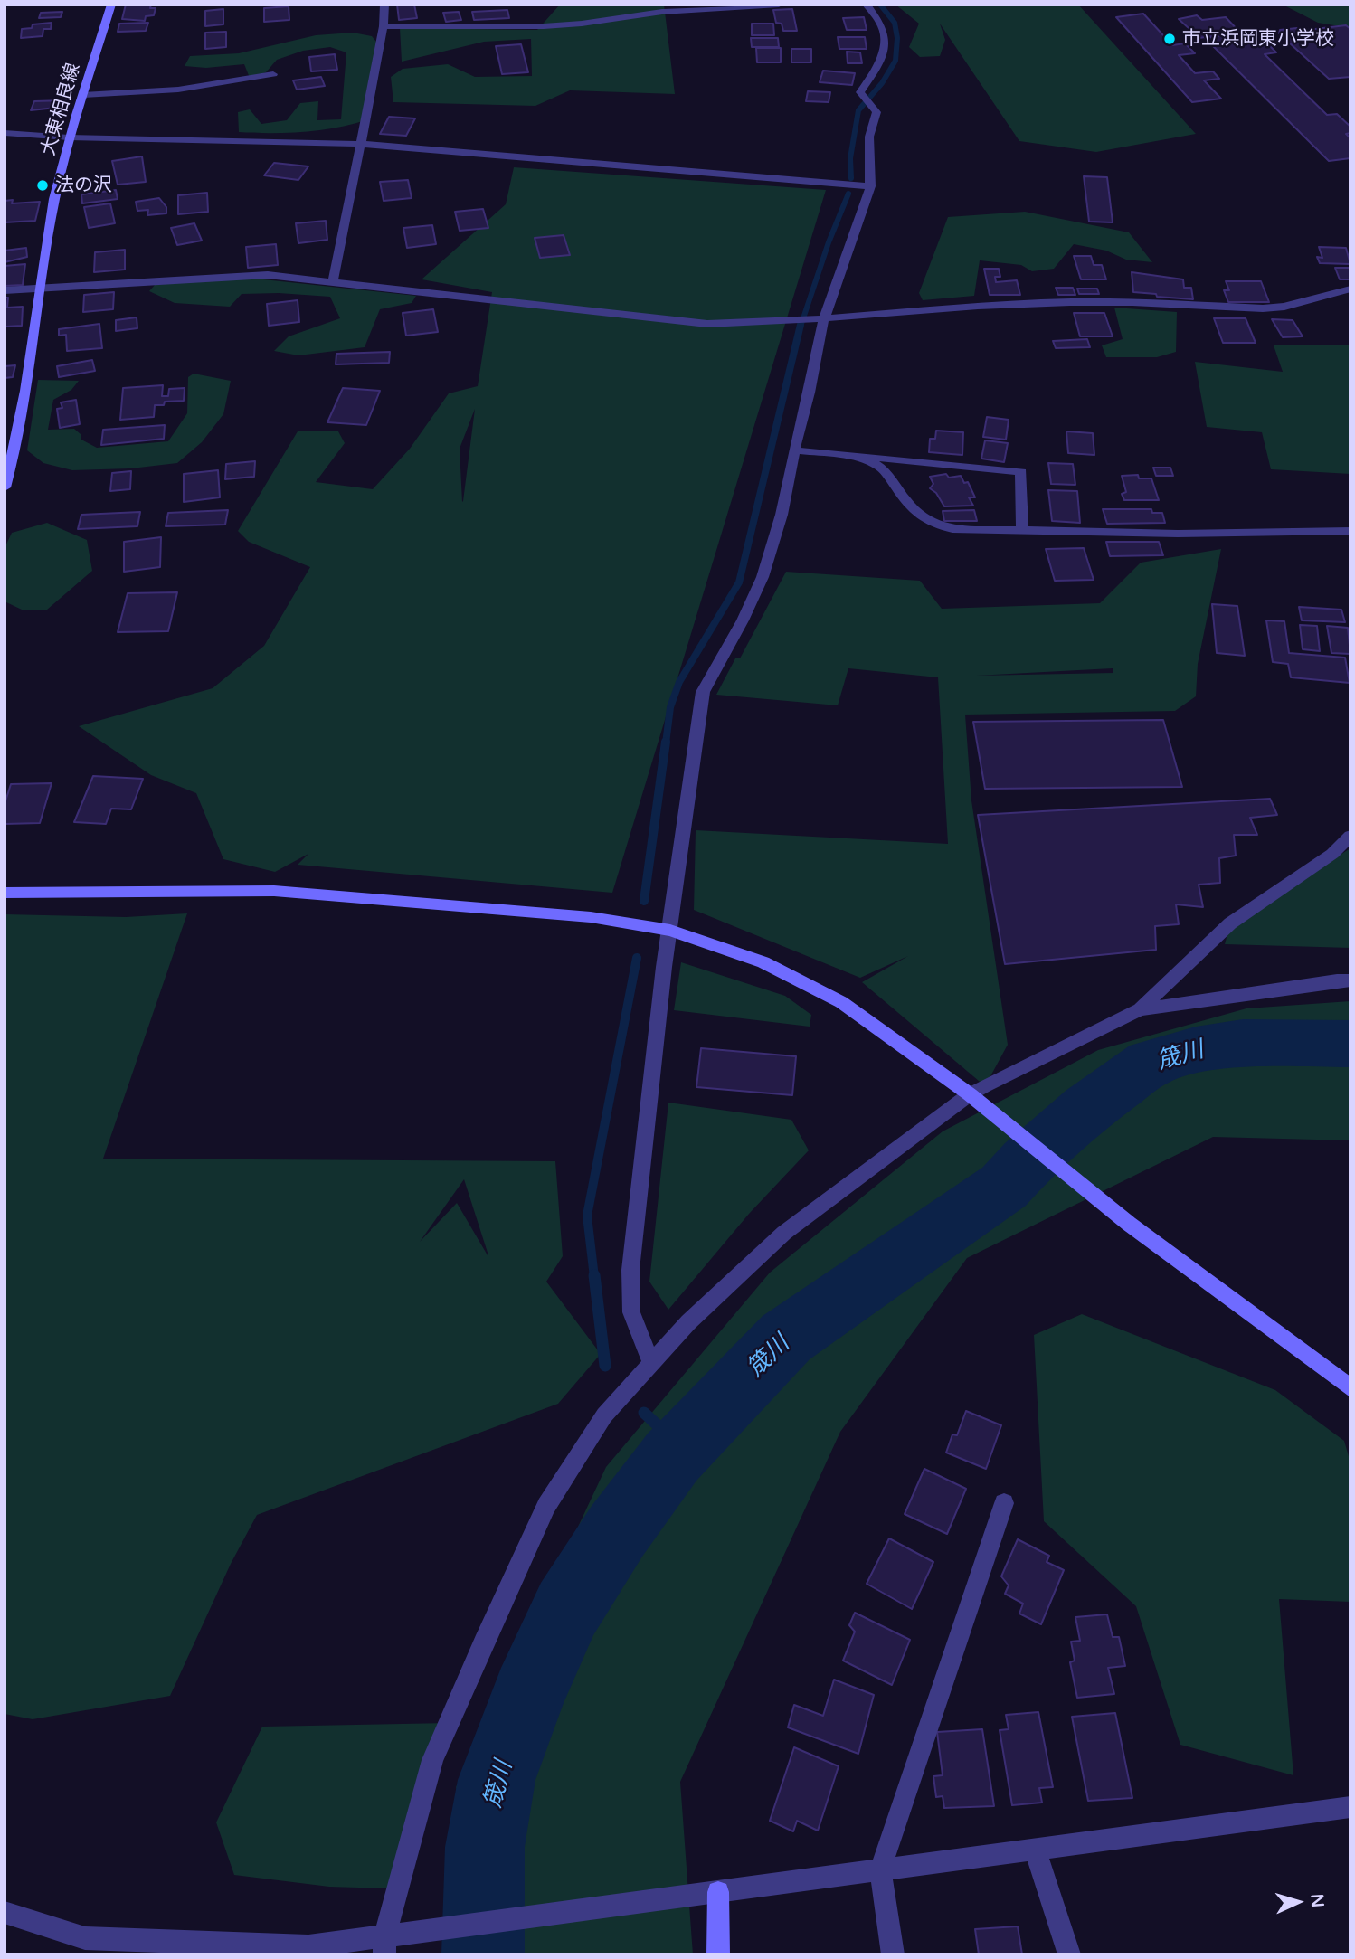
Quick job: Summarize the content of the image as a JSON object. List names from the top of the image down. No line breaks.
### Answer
{"streets":{"street":["大東相良線"]},"water":["筬川"],"places":["市立浜岡東小学校","法の沢"],"north":"right"}
